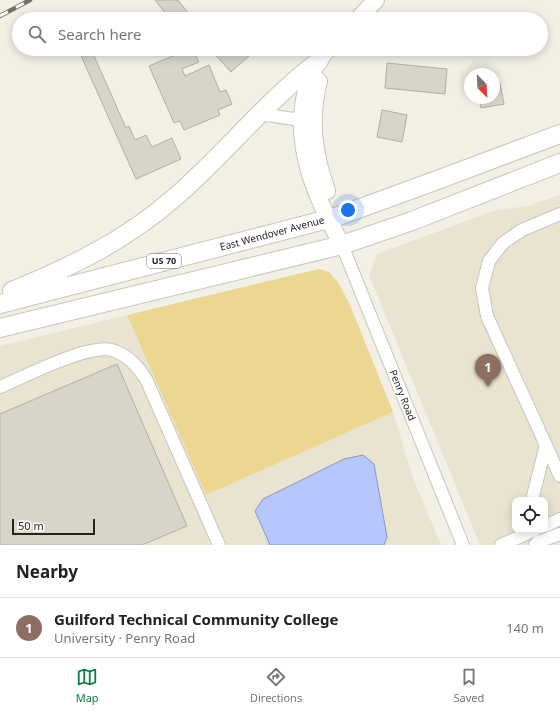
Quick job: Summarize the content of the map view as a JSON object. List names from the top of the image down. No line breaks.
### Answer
{"streets":{"highway":["East Wendover Avenue","US 70"],"street":["Penry Road"]},"scale_bar":"50 m","north":"bottom right","page":{"search":"Search here","pins":"1","scale":"50 m","heading":"Nearby","list":[{"mark":"1","name":"Guilford Technical Community College","note":"University · Penry Road","value":"140 m"}],"nav":["Map","Directions","Saved"]}}
